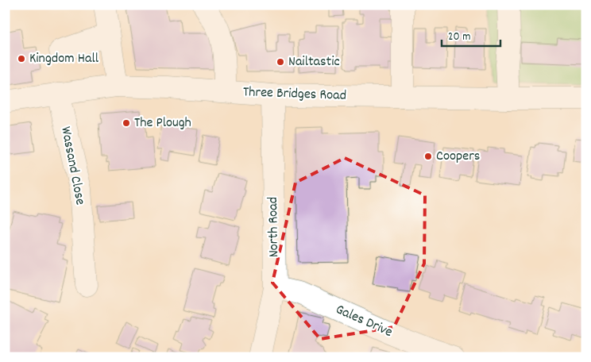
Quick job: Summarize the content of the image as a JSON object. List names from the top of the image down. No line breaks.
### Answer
{"streets":{"street":["Three Bridges Road","Wassand Close","North Road","Gales Drive"]},"crossings":[["Three Bridges Road","Wassand Close"],["Three Bridges Road","North Road"],["North Road","Gales Drive"]],"places":["Kingdom Hall","Nailtastic","The Plough","Coopers"],"scale_bar":"20 m"}
